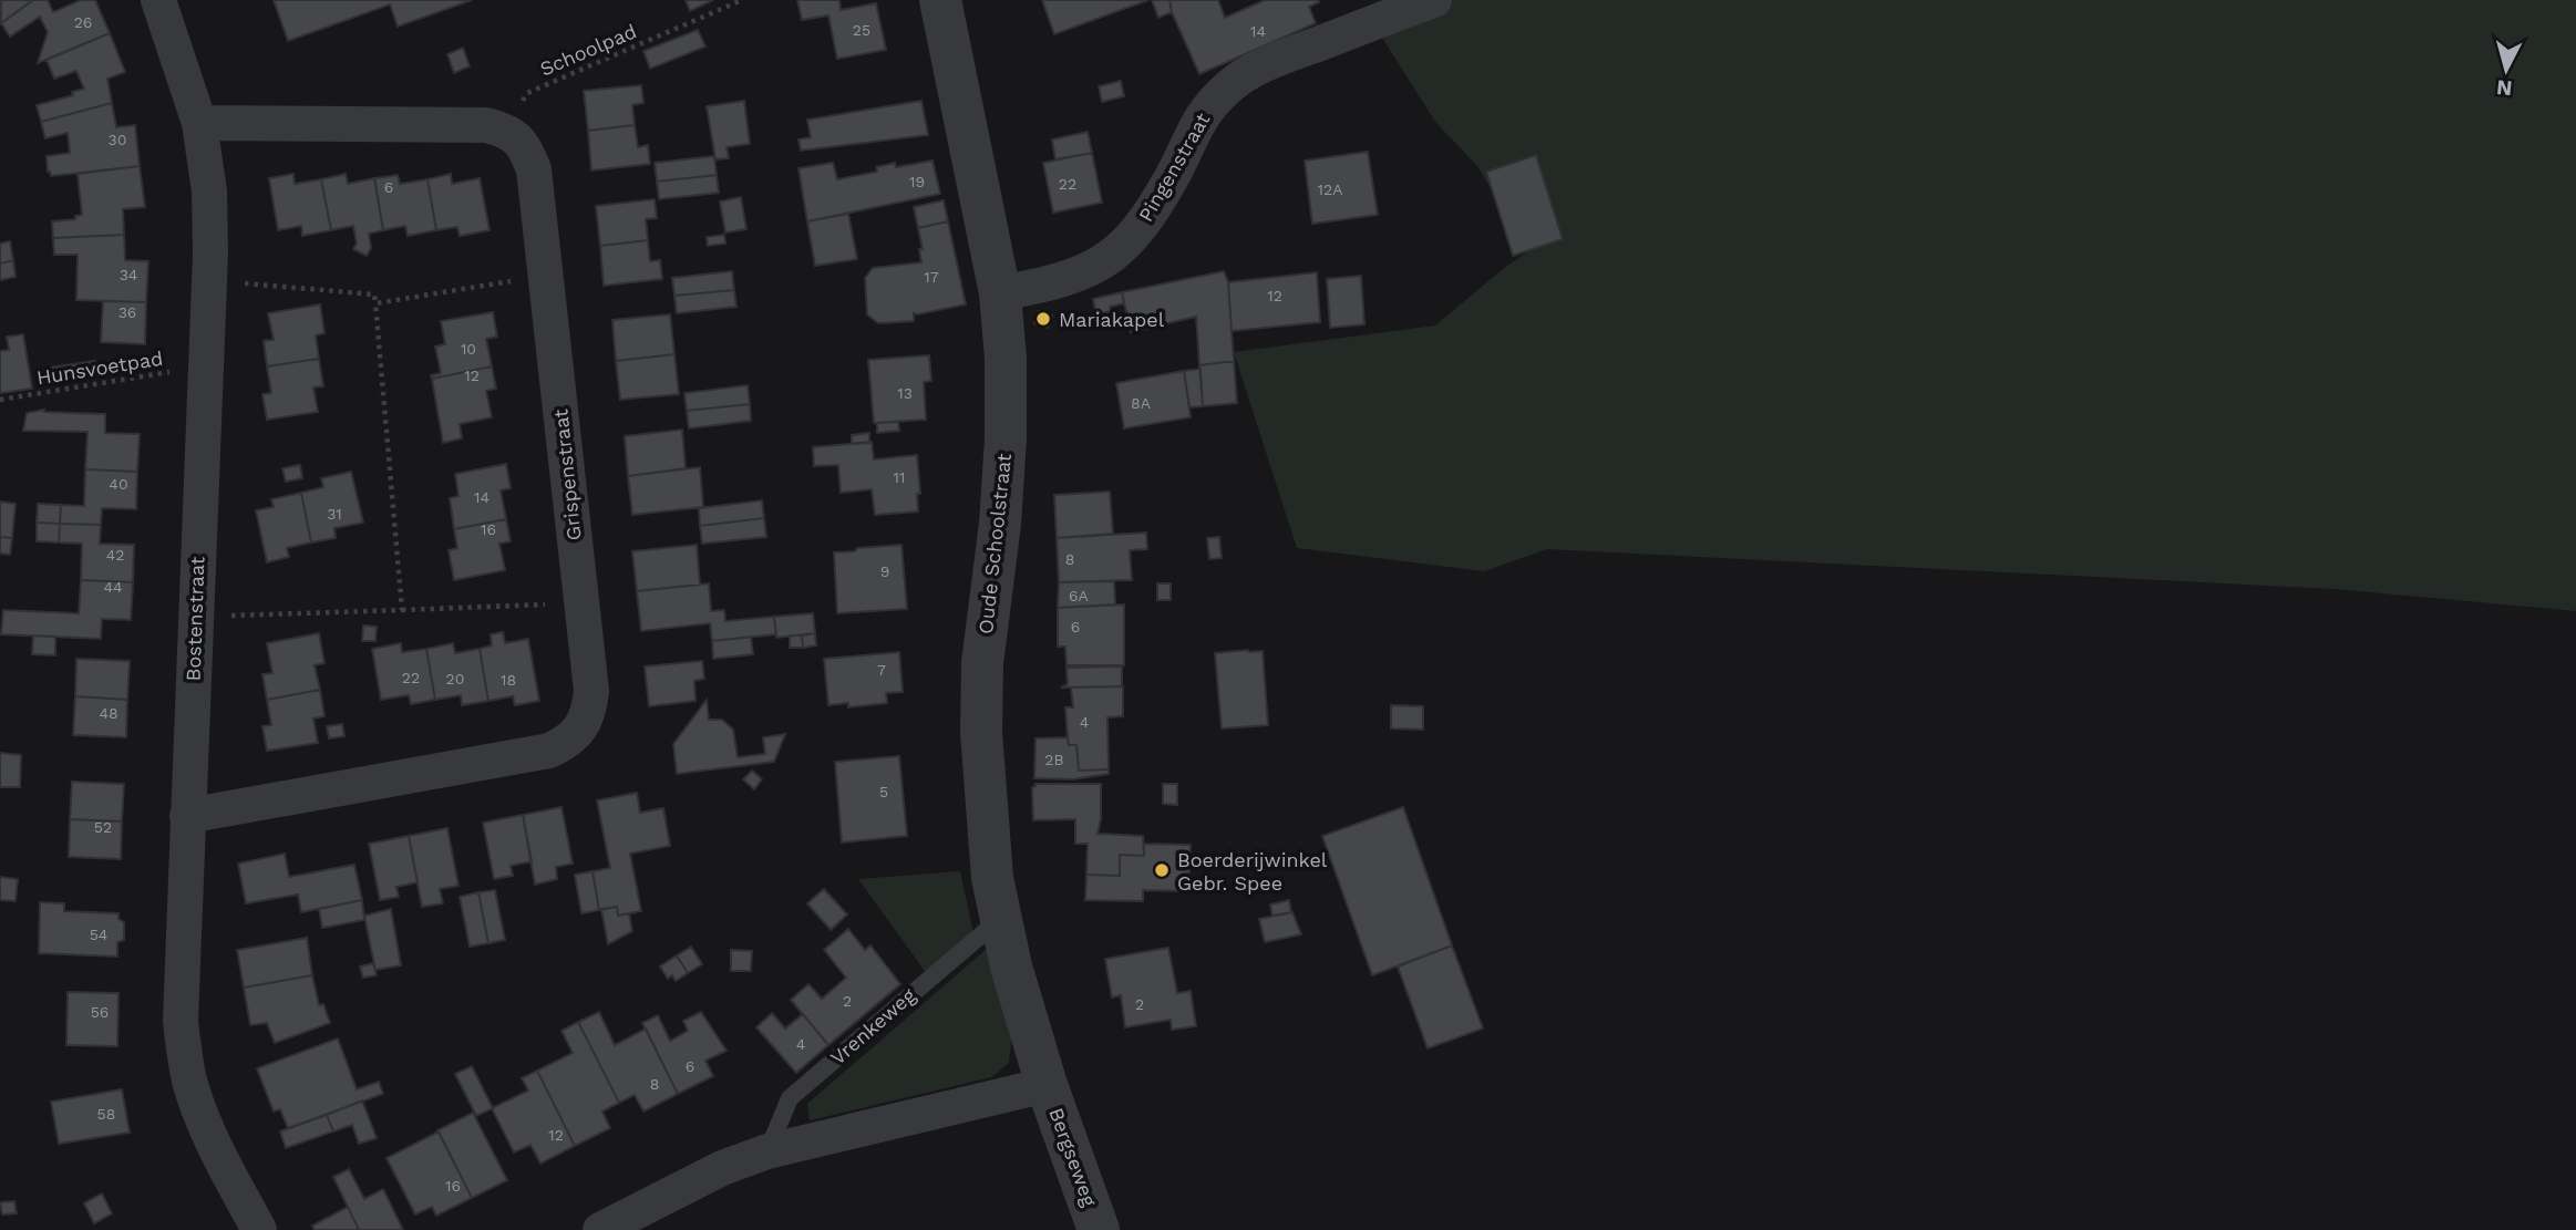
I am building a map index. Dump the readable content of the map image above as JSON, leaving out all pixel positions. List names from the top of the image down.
{
  "streets": {
    "street": [
      "Pingenstraat",
      "Grispenstraat",
      "Oude Schoolstraat",
      "Bostenstraat",
      "Bergseweg"
    ],
    "lane": ["Vrenkeweg"],
    "path": ["Schoolpad", "Hunsvoetpad"]
  },
  "crossings": [
    ["Schoolpad", "Grispenstraat"],
    ["Pingenstraat", "Oude Schoolstraat"],
    ["Hunsvoetpad", "Bostenstraat"],
    ["Grispenstraat", "Bostenstraat"],
    ["Oude Schoolstraat", "Vrenkeweg"],
    ["Oude Schoolstraat", "Bergseweg"]
  ],
  "places": ["Mariakapel", "Boerderijwinkel Gebr. Spee"],
  "house_numbers": [
    "26",
    "25",
    "14",
    "30",
    "19",
    "22",
    "6",
    "12A",
    "34",
    "17",
    "12",
    "36",
    "10",
    "12",
    "13",
    "8A",
    "11",
    "40",
    "14",
    "31",
    "16",
    "42",
    "8",
    "9",
    "44",
    "6A",
    "6",
    "7",
    "22",
    "20",
    "18",
    "48",
    "4",
    "2B",
    "5",
    "52",
    "54",
    "2",
    "2",
    "56",
    "4",
    "6",
    "8",
    "58",
    "12",
    "16"
  ],
  "north": "bottom"
}
